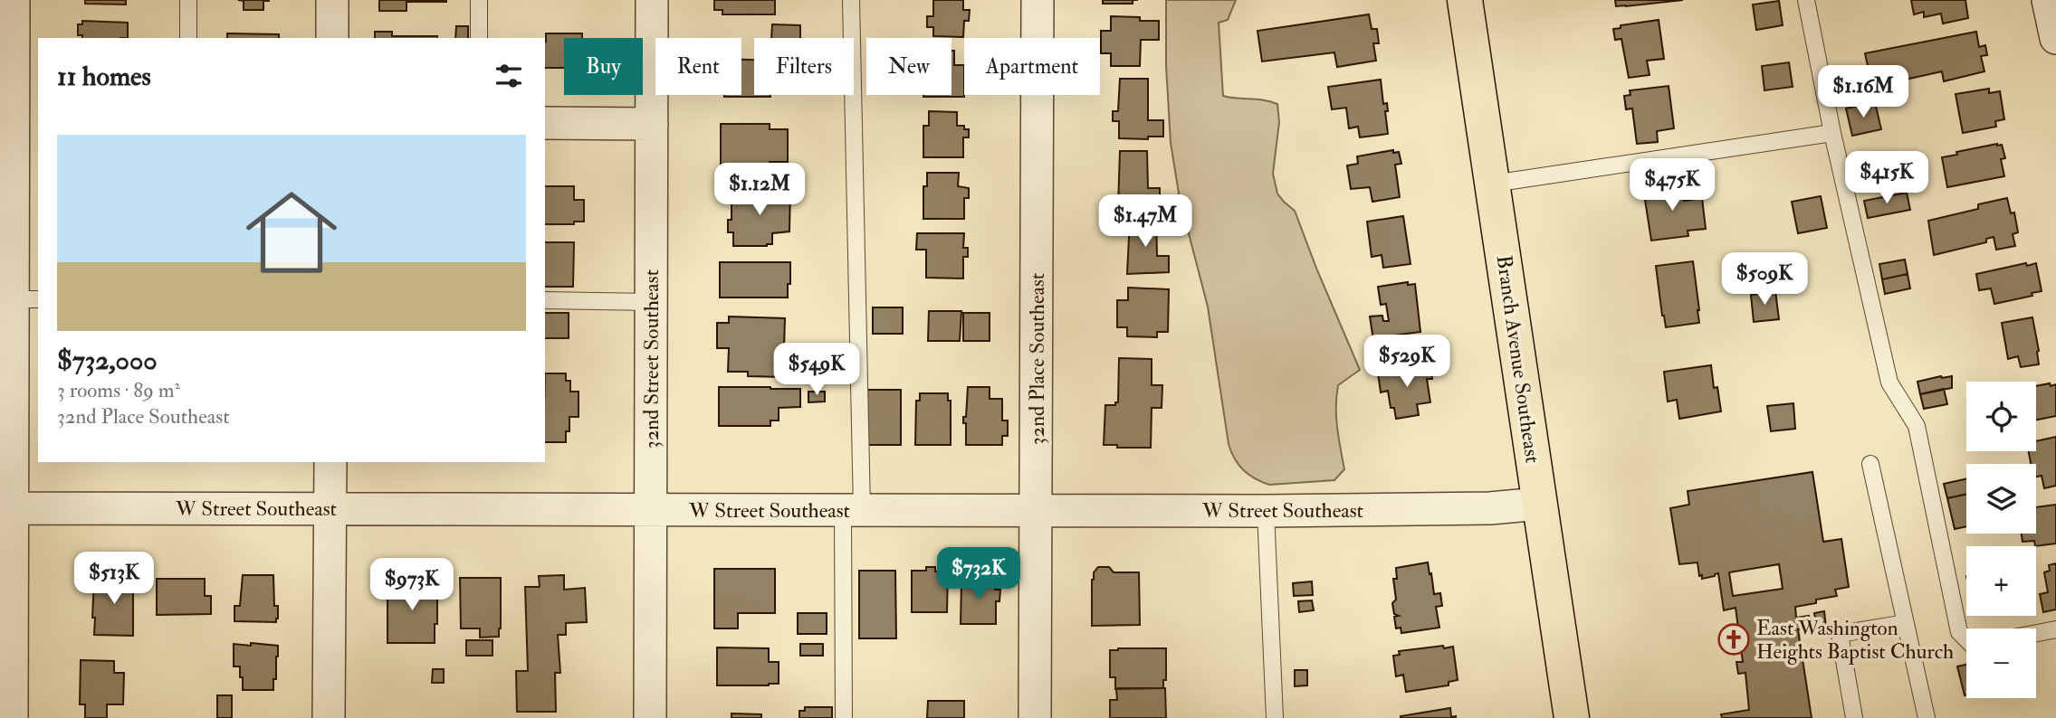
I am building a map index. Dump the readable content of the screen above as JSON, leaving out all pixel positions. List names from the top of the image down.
{
  "streets": {
    "highway": ["Branch Avenue Southeast"],
    "street": ["32nd Street Southeast", "32nd Place Southeast", "W Street Southeast"]
  },
  "crossings": [
    ["32nd Street Southeast", "W Street Southeast"],
    ["32nd Place Southeast", "W Street Southeast"],
    ["Branch Avenue Southeast", "W Street Southeast"]
  ],
  "places": {
    "church": ["East Washington Heights Baptist Church"]
  },
  "page": {
    "chip": [
      "Buy",
      "Rent",
      "Filters",
      "New",
      "Apartment"
    ],
    "heading": "11 homes",
    "price": [
      "$1.16M",
      "$415K",
      "$475K",
      "$1.12M",
      "$1.47M",
      "$509K",
      "$529K",
      "$549K",
      "$732K",
      "$513K",
      "$973K"
    ],
    "list": [
      {
        "name": "$732,000",
        "note": "3 rooms · 89 m² · 32nd Place Southeast"
      }
    ],
    "map_buttons": ["+", "−"]
  }
}
